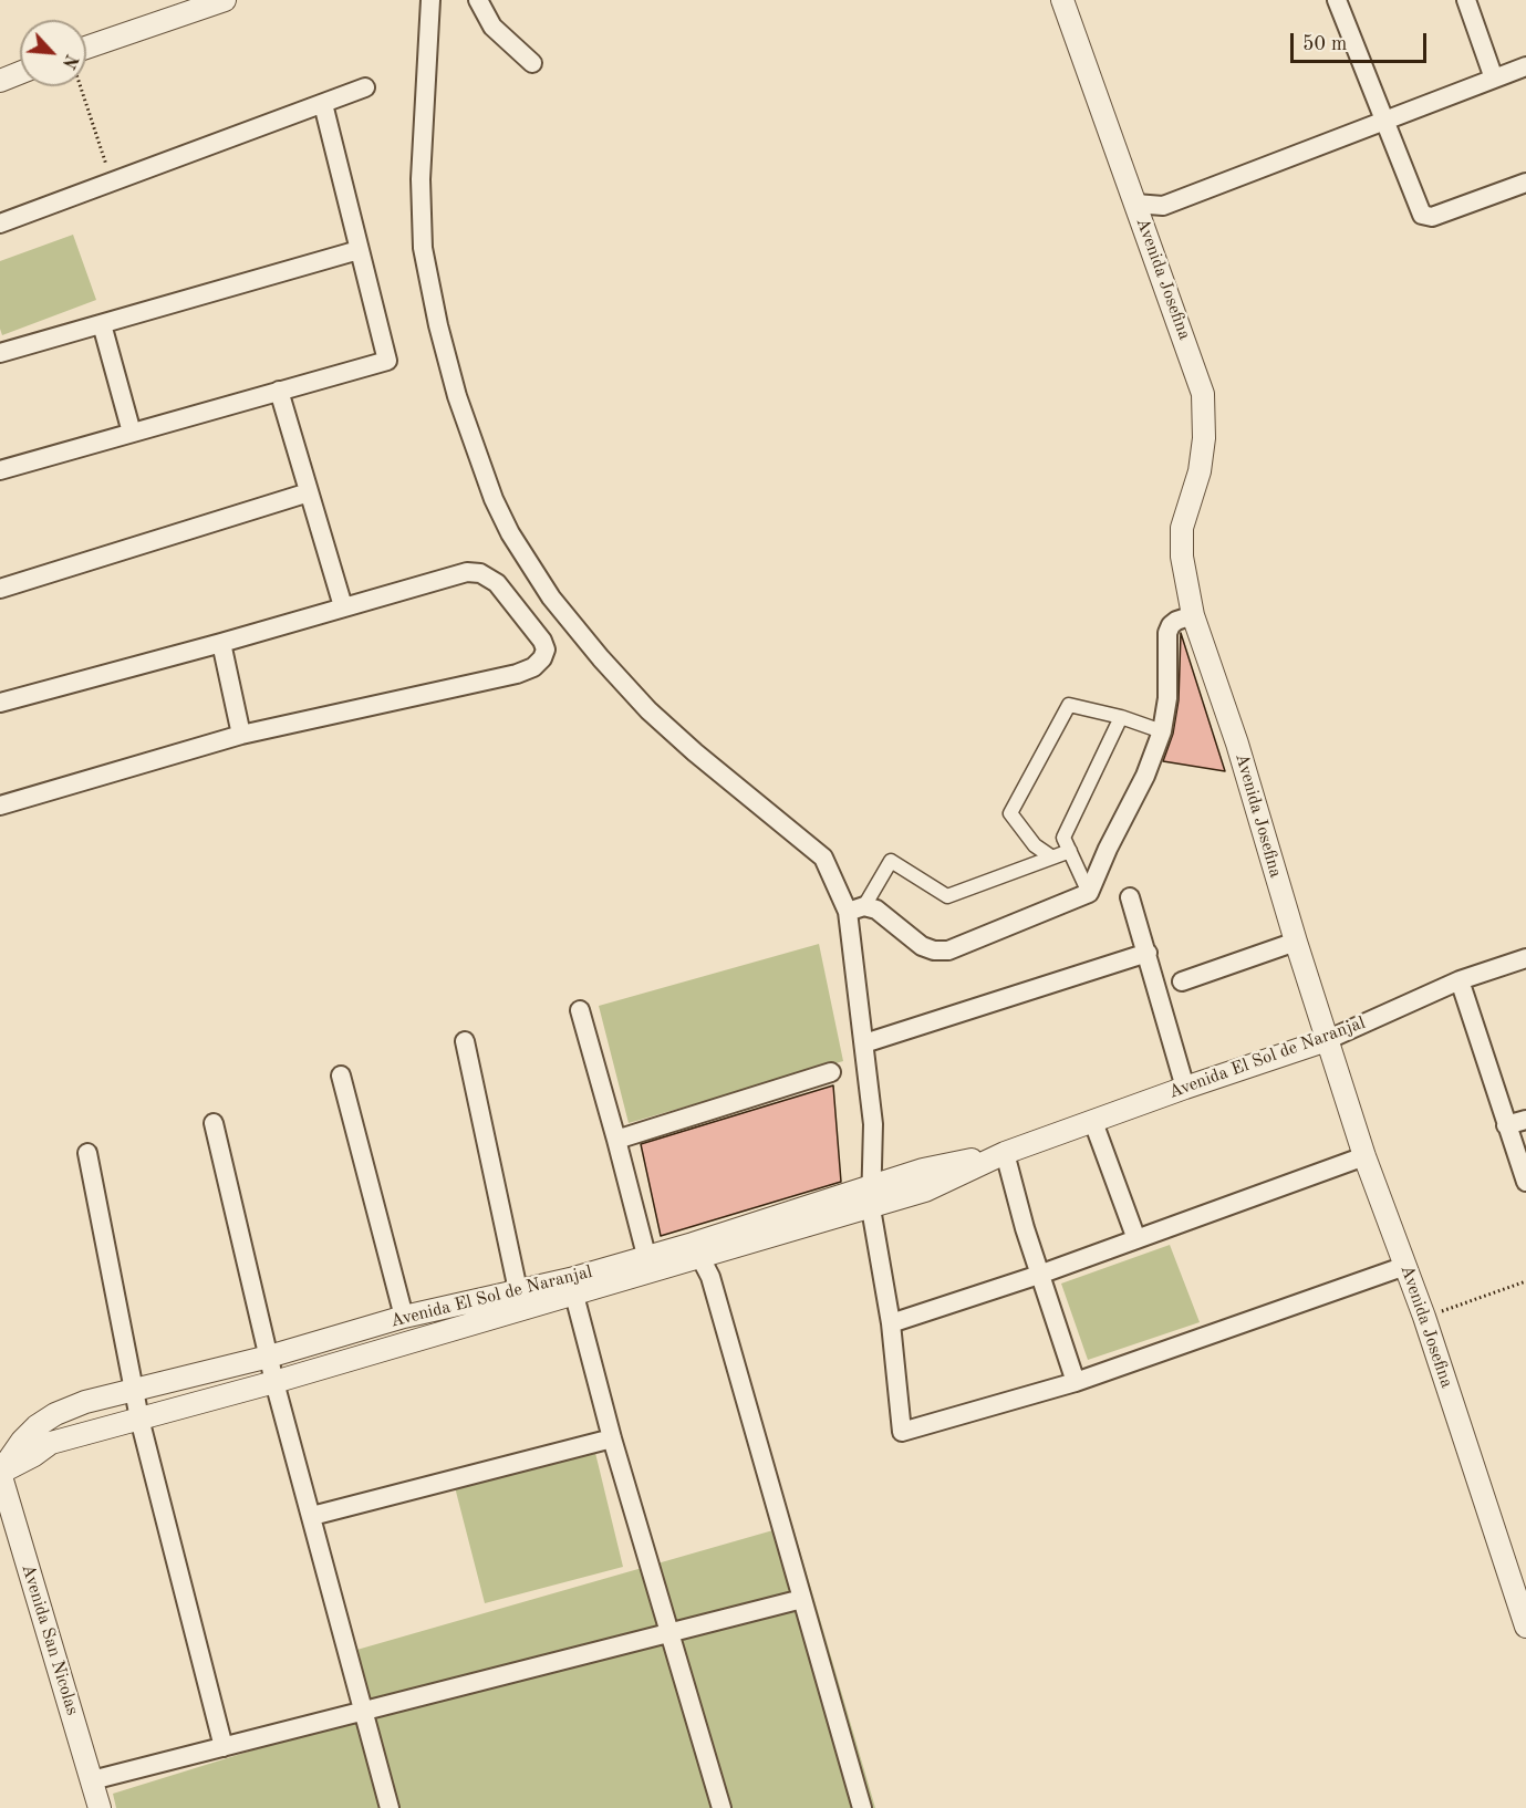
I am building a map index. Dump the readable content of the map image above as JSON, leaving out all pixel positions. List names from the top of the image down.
{
  "streets": {
    "street": ["Avenida Josefina", "Avenida El Sol de Naranjal", "Avenida San Nicolas"]
  },
  "crossings": [
    ["Avenida Josefina", "Avenida El Sol de Naranjal"]
  ],
  "scale_bar": "50 m",
  "north": "bottom right"
}
